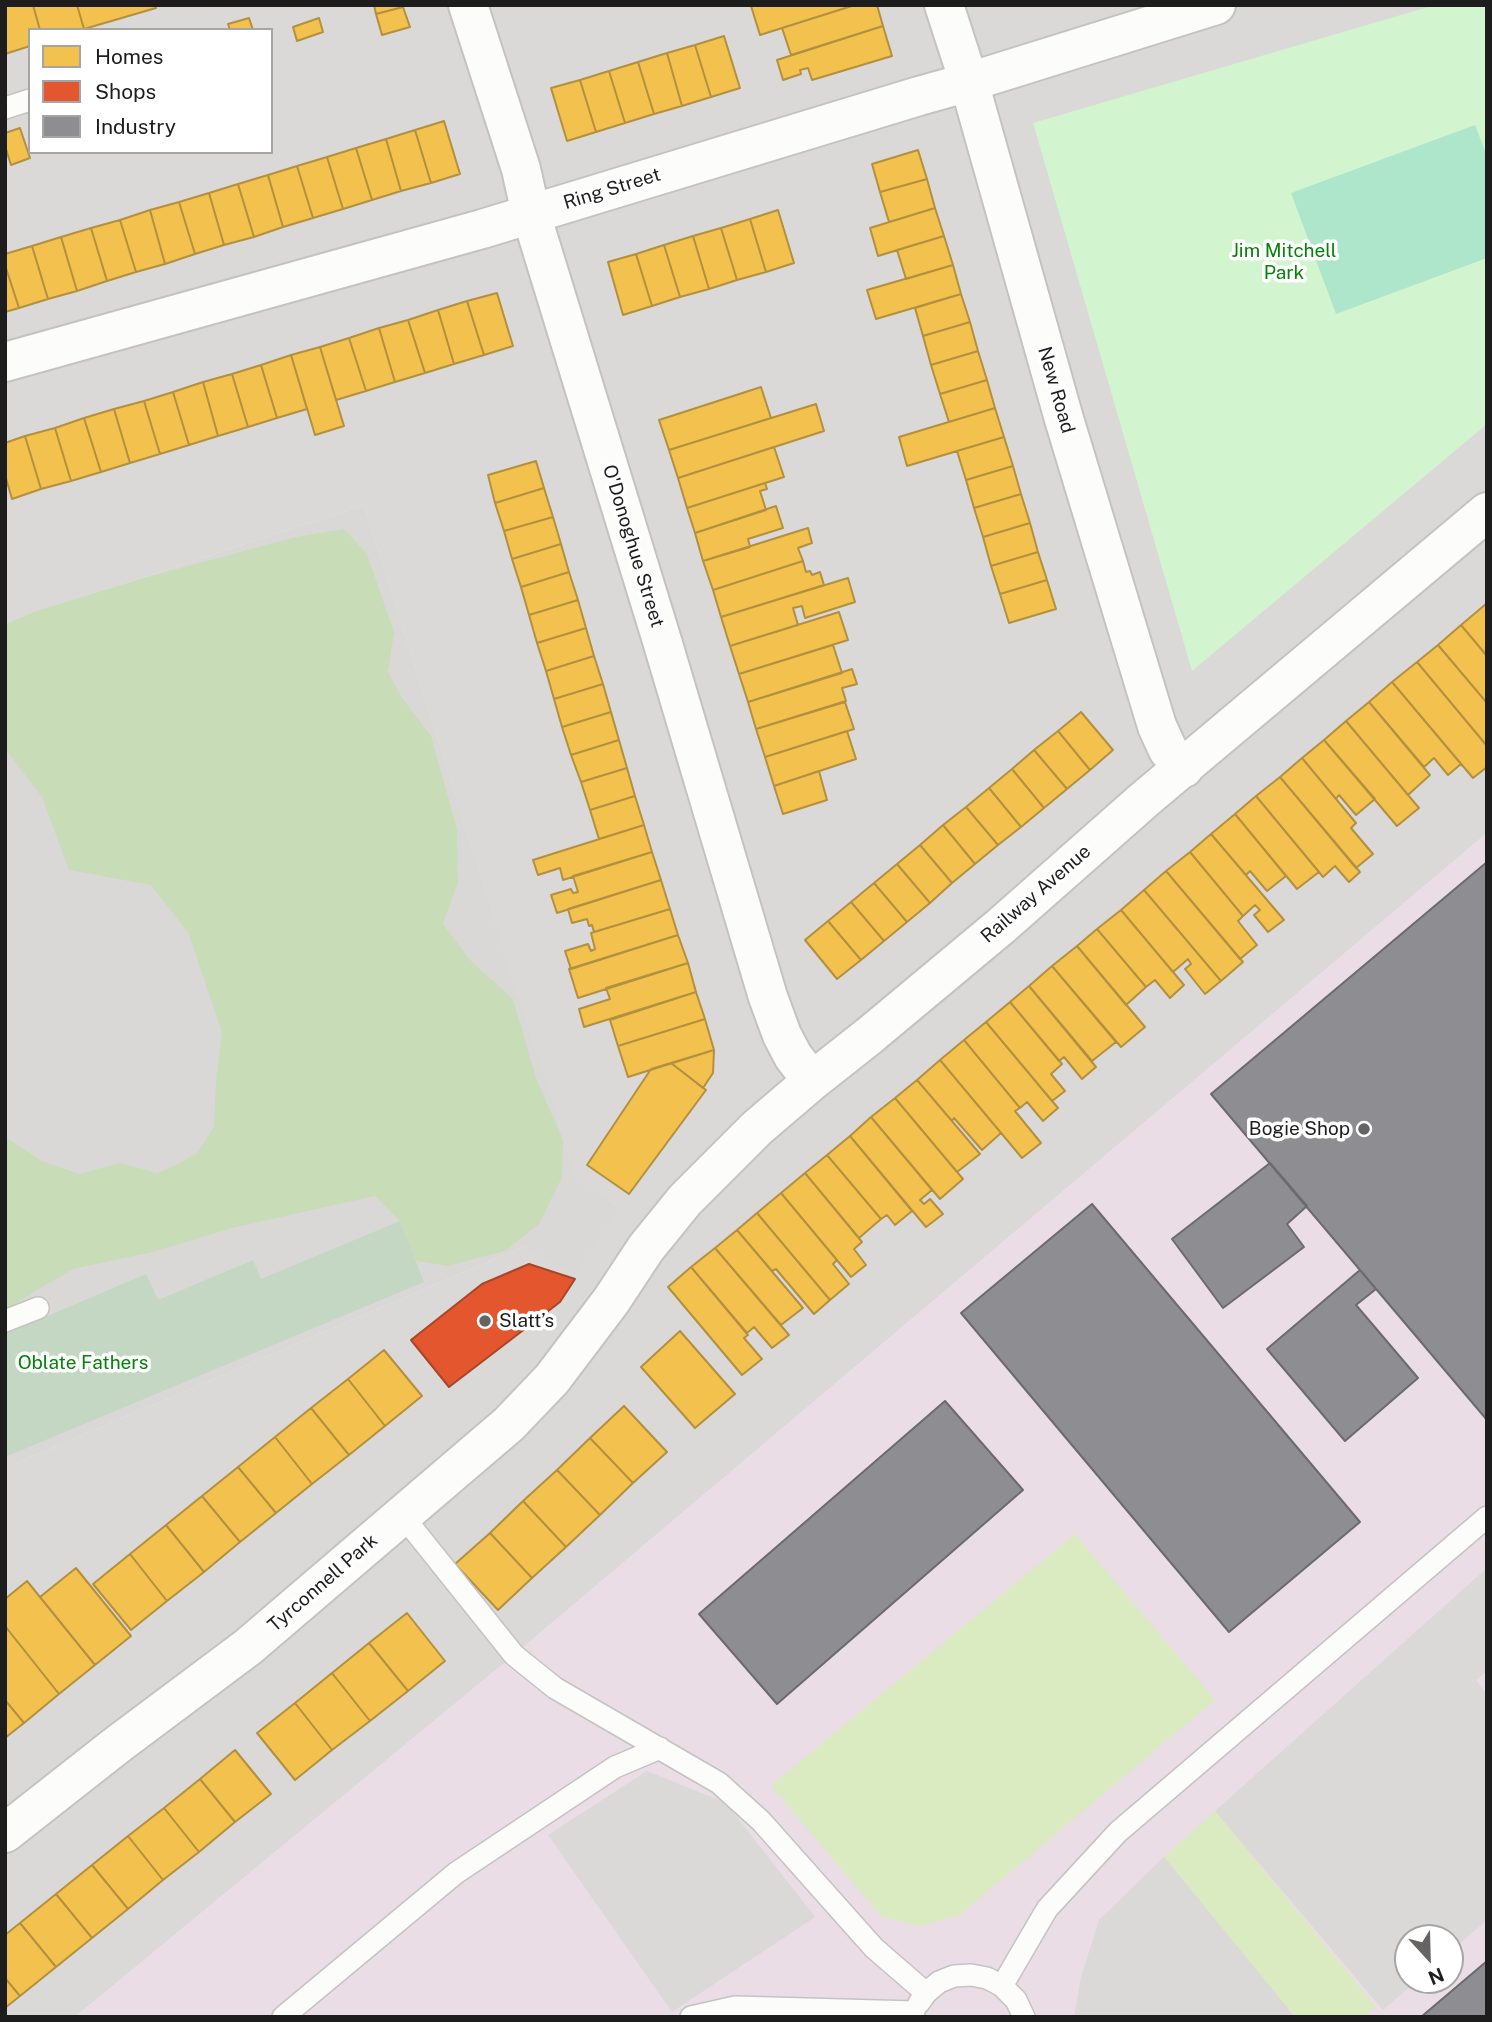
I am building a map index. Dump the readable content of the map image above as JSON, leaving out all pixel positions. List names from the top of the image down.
{
  "streets": {
    "street": [
      "Ring Street",
      "New Road",
      "O'Donoghue Street",
      "Railway Avenue",
      "Tyrconnell Park"
    ]
  },
  "crossings": [
    ["Ring Street", "New Road"],
    ["Ring Street", "O'Donoghue Street"],
    ["New Road", "Railway Avenue"],
    ["O'Donoghue Street", "Railway Avenue"],
    ["Railway Avenue", "Tyrconnell Park"]
  ],
  "parks": ["Jim Mitchell Park", "Oblate Fathers"],
  "places": ["Bogie Shop", "Slatt’s"],
  "legend": ["Homes", "Shops", "Industry"],
  "north": "bottom"
}
